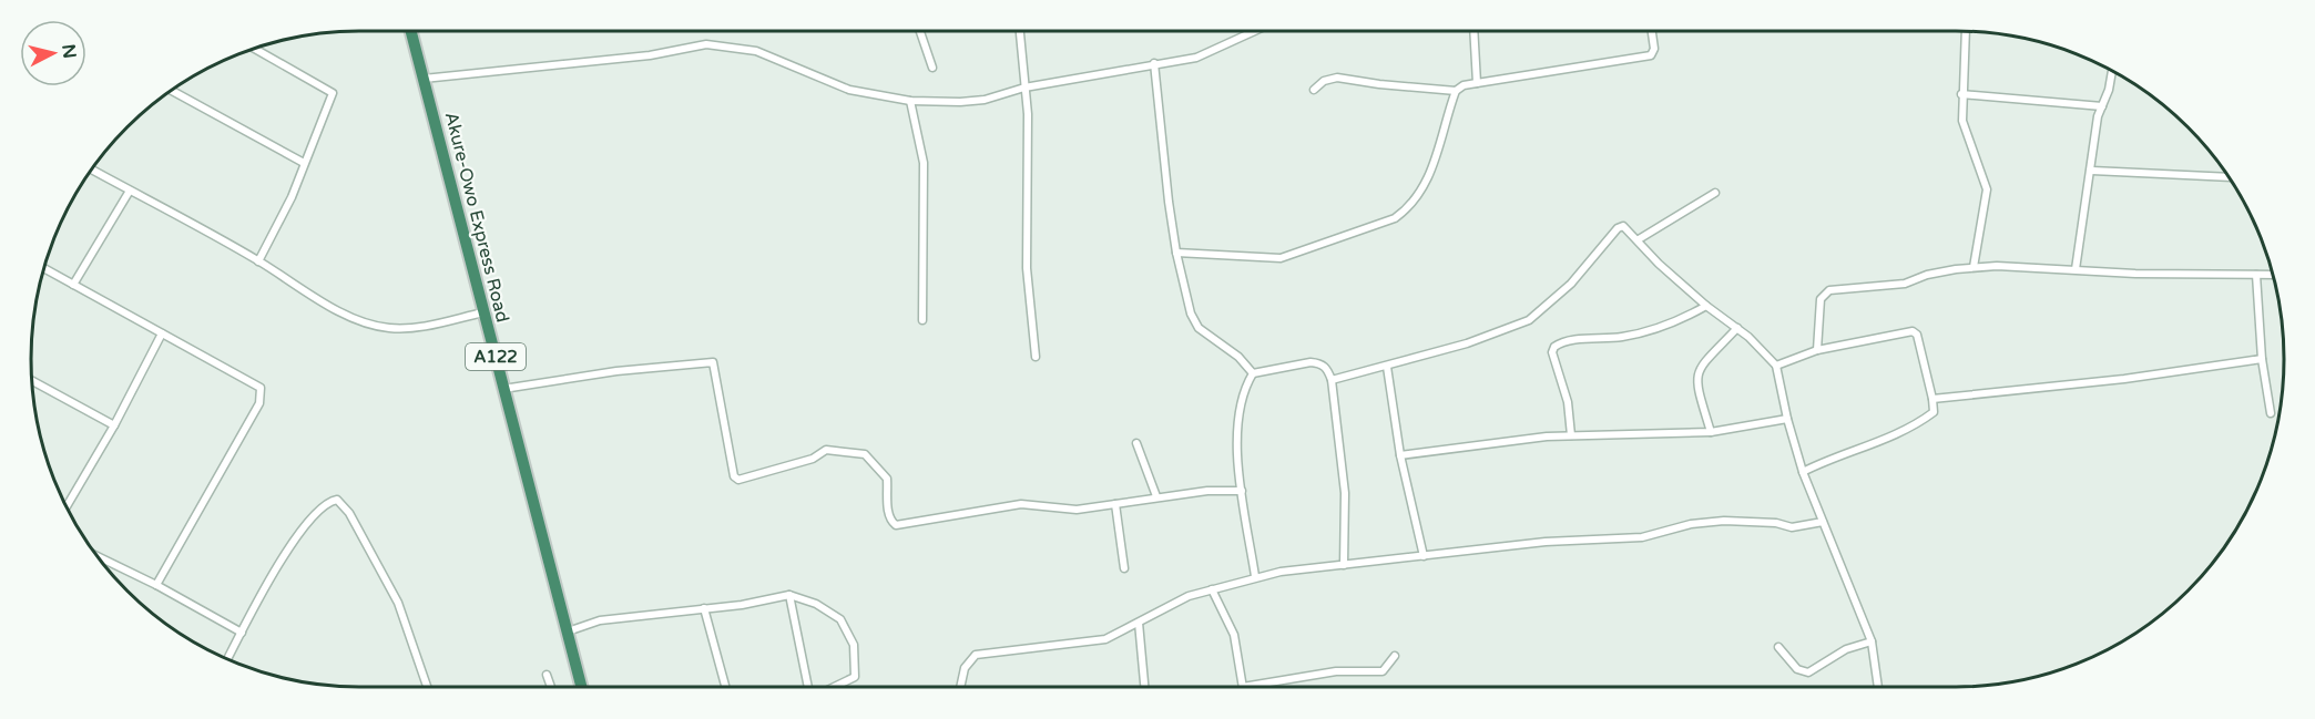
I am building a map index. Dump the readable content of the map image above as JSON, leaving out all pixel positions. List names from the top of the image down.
{
  "streets": {
    "highway": ["Akure-Owo Express Road", "A122"]
  },
  "north": "right"
}
